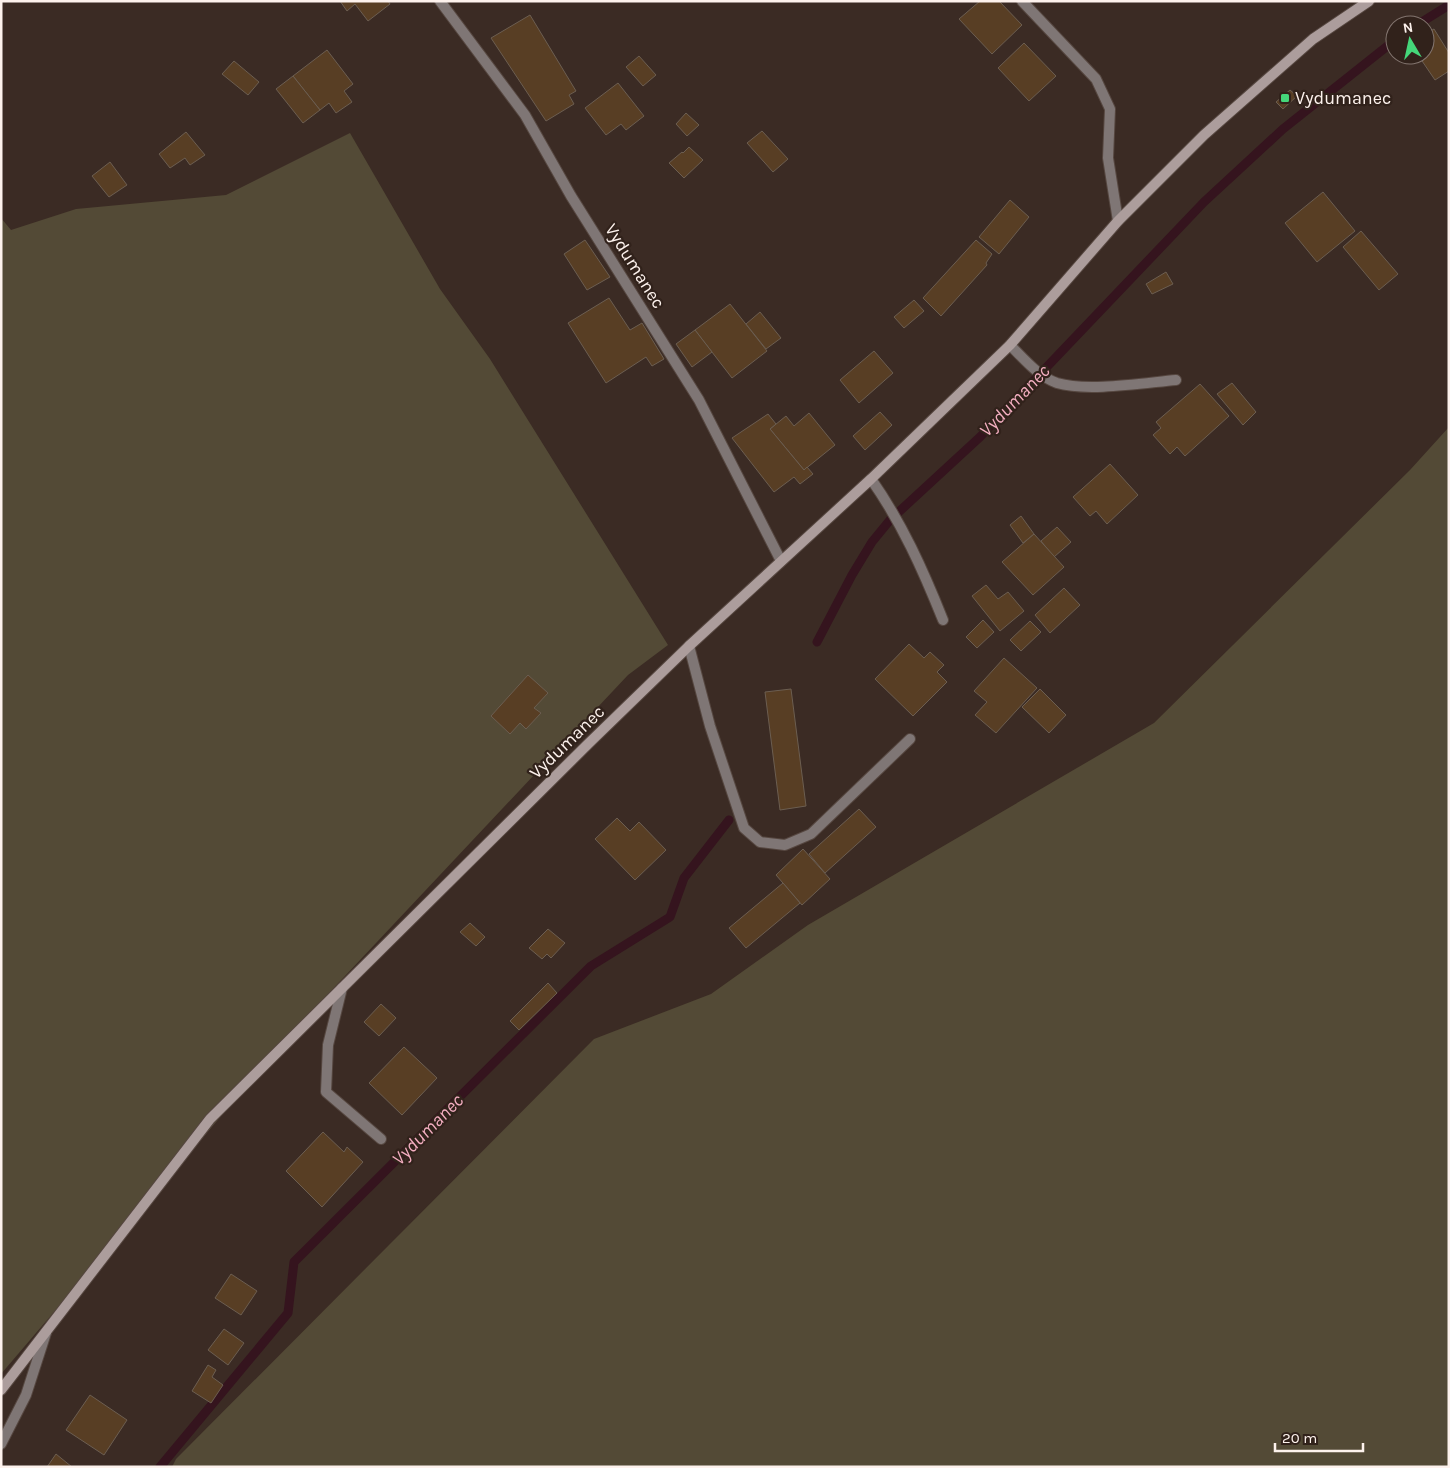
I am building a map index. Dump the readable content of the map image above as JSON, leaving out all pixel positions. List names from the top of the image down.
{
  "streets": {
    "main road": ["Vydumanec"]
  },
  "water": ["Vydumanec"],
  "places": {
    "transit": ["Vydumanec"]
  },
  "scale_bar": "20 m",
  "north": "top"
}
